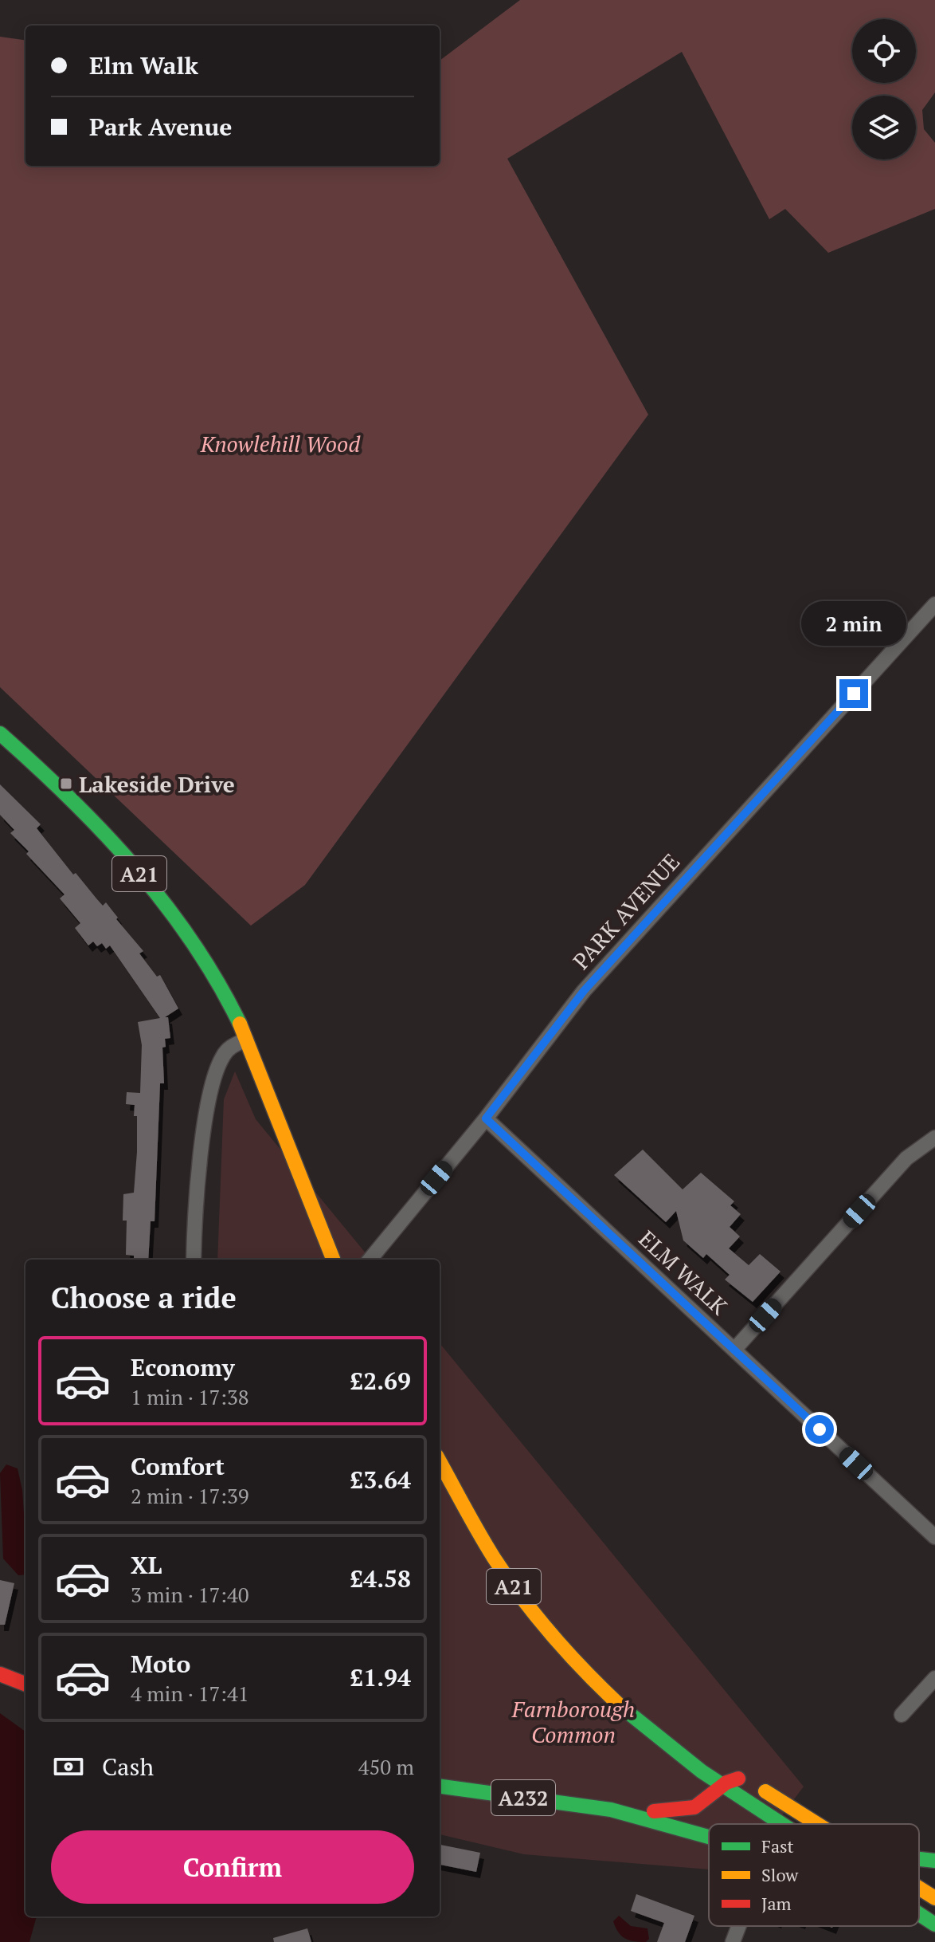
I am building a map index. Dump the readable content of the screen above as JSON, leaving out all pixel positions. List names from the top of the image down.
{
  "streets": {
    "main road": ["A21", "A232"],
    "street": ["PARK AVENUE", "ELM WALK"]
  },
  "crossings": [
    ["PARK AVENUE", "ELM WALK"]
  ],
  "parks": ["Knowlehill Wood", "Farnborough Common"],
  "places": {
    "transit": ["Lakeside Drive"]
  },
  "legend": ["Fast", "Slow", "Jam"],
  "page": {
    "banner": ["Elm Walk", "Park Avenue"],
    "bubble": "2 min",
    "heading": "Choose a ride",
    "list": [
      {
        "name": "Economy",
        "note": "1 min · 17:38",
        "value": "£2.69"
      },
      {
        "name": "Comfort",
        "note": "2 min · 17:39",
        "value": "£3.64"
      },
      {
        "name": "XL",
        "note": "3 min · 17:40",
        "value": "£4.58"
      },
      {
        "name": "Moto",
        "note": "4 min · 17:41",
        "value": "£1.94"
      }
    ],
    "pay": ["Cash", "450 m"],
    "buttons": "Confirm"
  }
}
